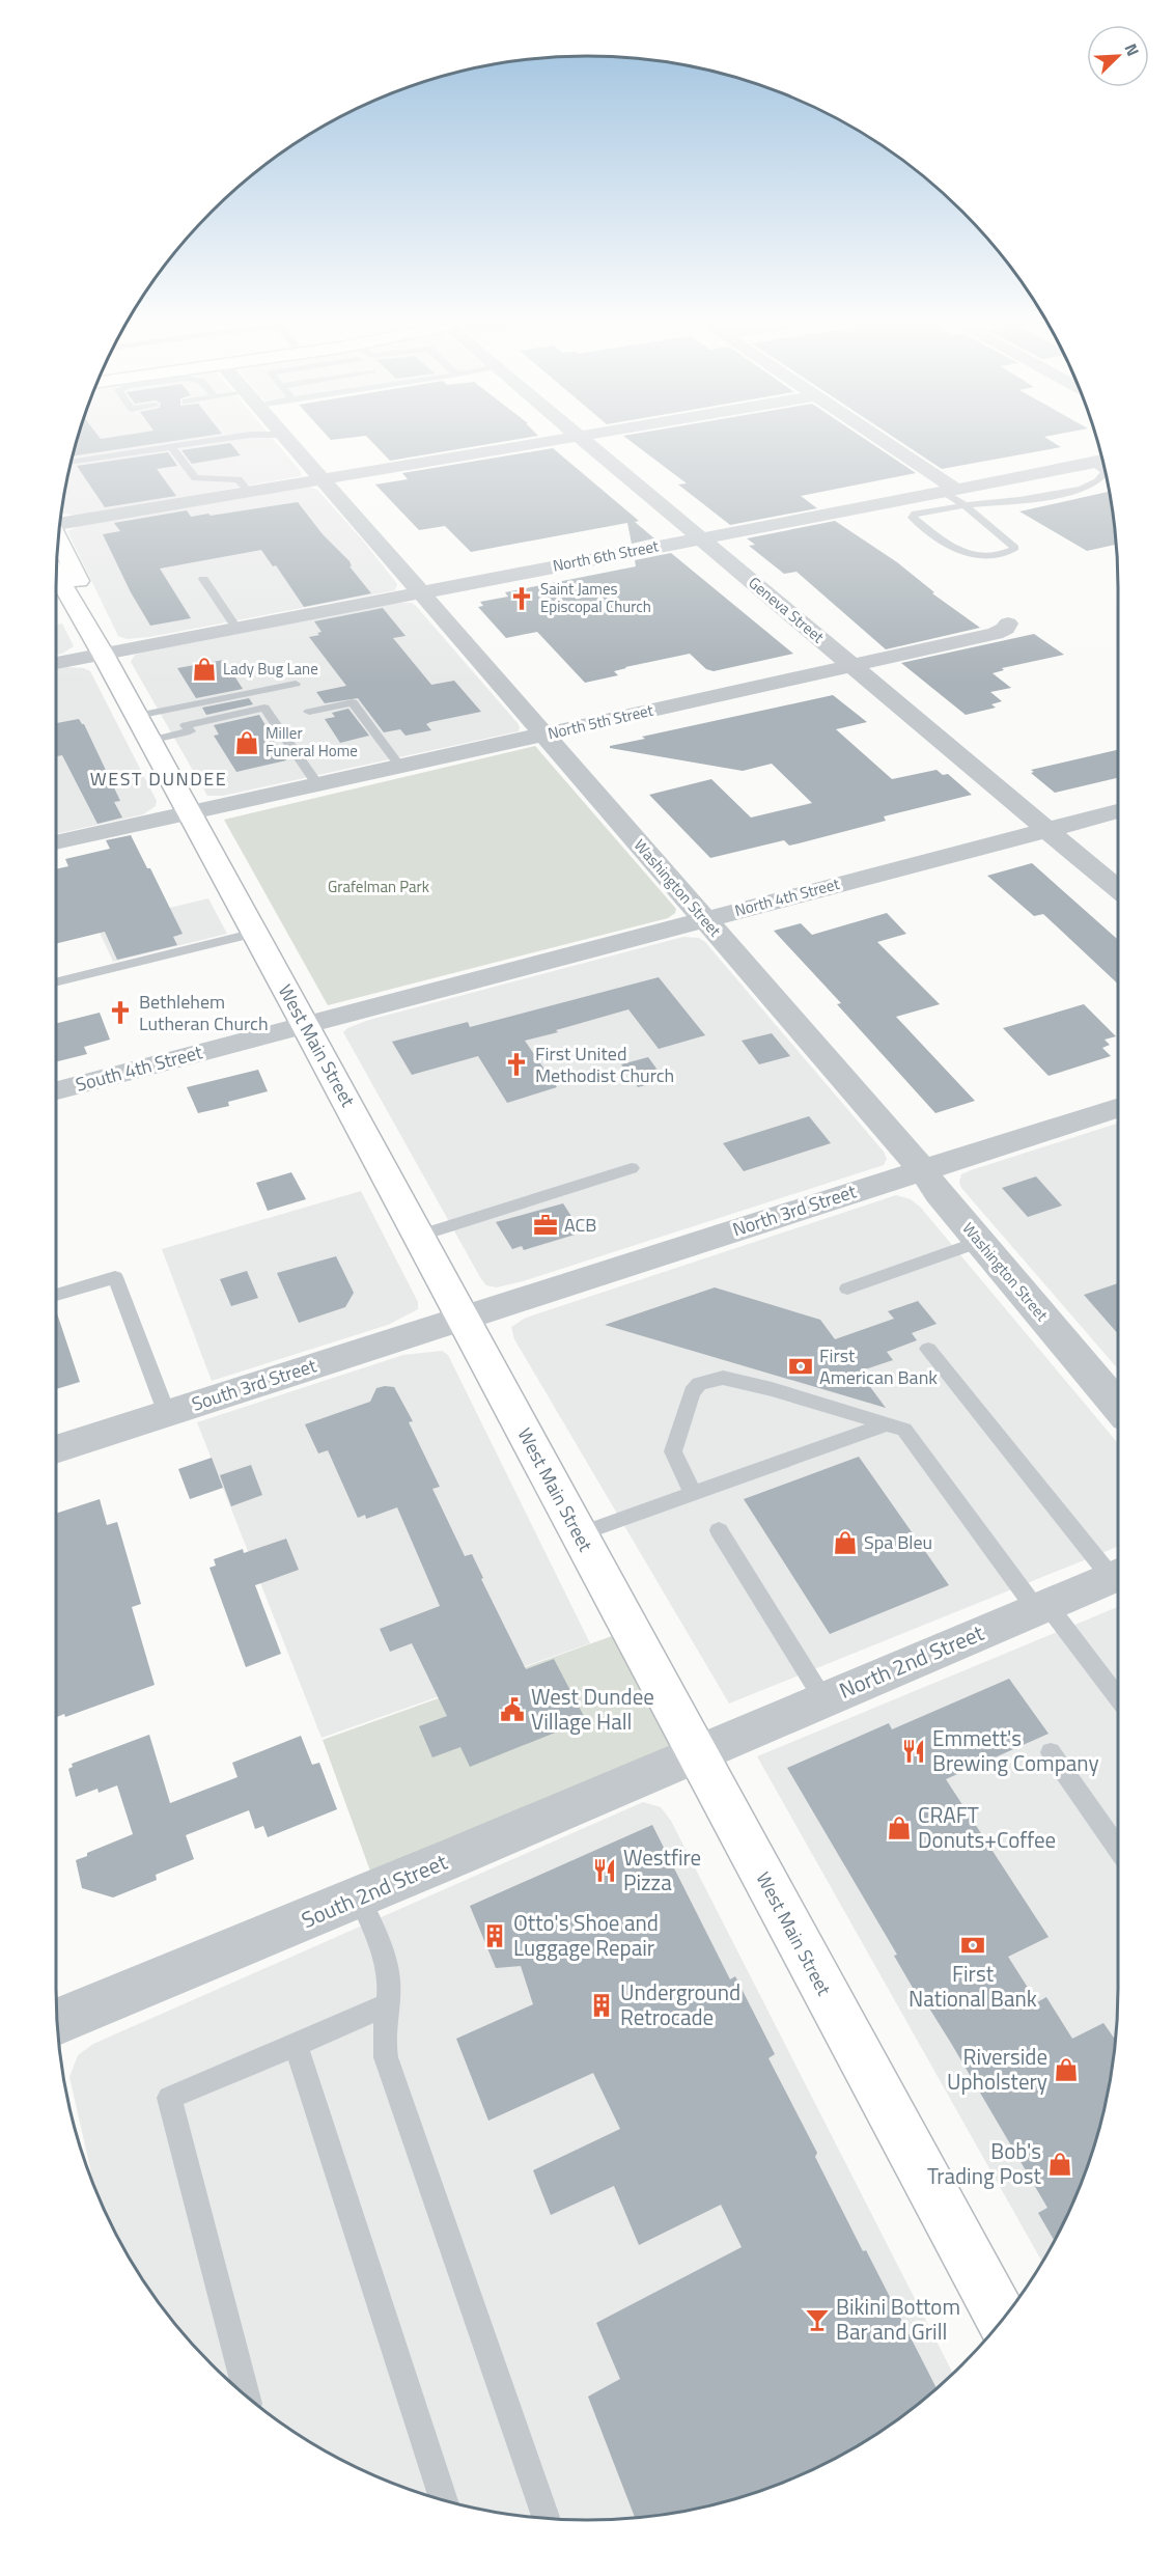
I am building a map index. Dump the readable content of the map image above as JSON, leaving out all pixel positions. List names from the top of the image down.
{
  "streets": {
    "main road": ["West Main Street"],
    "street": [
      "North 6th Street",
      "Geneva Street",
      "North 5th Street",
      "Washington Street",
      "North 4th Street",
      "South 4th Street",
      "North 3rd Street",
      "South 3rd Street",
      "North 2nd Street",
      "South 2nd Street"
    ]
  },
  "crossings": [
    ["North 6th Street", "Geneva Street"],
    ["North 6th Street", "Washington Street"],
    ["North 6th Street", "West Main Street"],
    ["Geneva Street", "North 5th Street"],
    ["Geneva Street", "North 4th Street"],
    ["North 5th Street", "Washington Street"],
    ["North 5th Street", "West Main Street"],
    ["Washington Street", "North 4th Street"],
    ["Washington Street", "North 3rd Street"],
    ["North 4th Street", "West Main Street"],
    ["North 4th Street", "South 4th Street"],
    ["West Main Street", "South 4th Street"],
    ["West Main Street", "North 3rd Street"],
    ["West Main Street", "South 3rd Street"],
    ["West Main Street", "North 2nd Street"],
    ["West Main Street", "South 2nd Street"],
    ["North 3rd Street", "South 3rd Street"],
    ["North 2nd Street", "South 2nd Street"]
  ],
  "districts": ["WEST DUNDEE"],
  "parks": ["Grafelman Park"],
  "places": {
    "church": ["Saint James Episcopal Church", "Bethlehem Lutheran Church", "First United Methodist Church"],
    "shop": [
      "Lady Bug Lane",
      "Miller Funeral Home",
      "Spa Bleu",
      "CRAFT Donuts+Coffee",
      "Riverside Upholstery",
      "Bob's Trading Post"
    ],
    "office": ["ACB"],
    "bank": ["First American Bank", "First National Bank"],
    "public building": ["West Dundee Village Hall"],
    "restaurant": ["Emmett's Brewing Company", "Westfire Pizza"],
    "building": ["Otto's Shoe and Luggage Repair", "Underground Retrocade"],
    "bar": ["Bikini Bottom Bar and Grill"]
  },
  "north": "top right"
}
